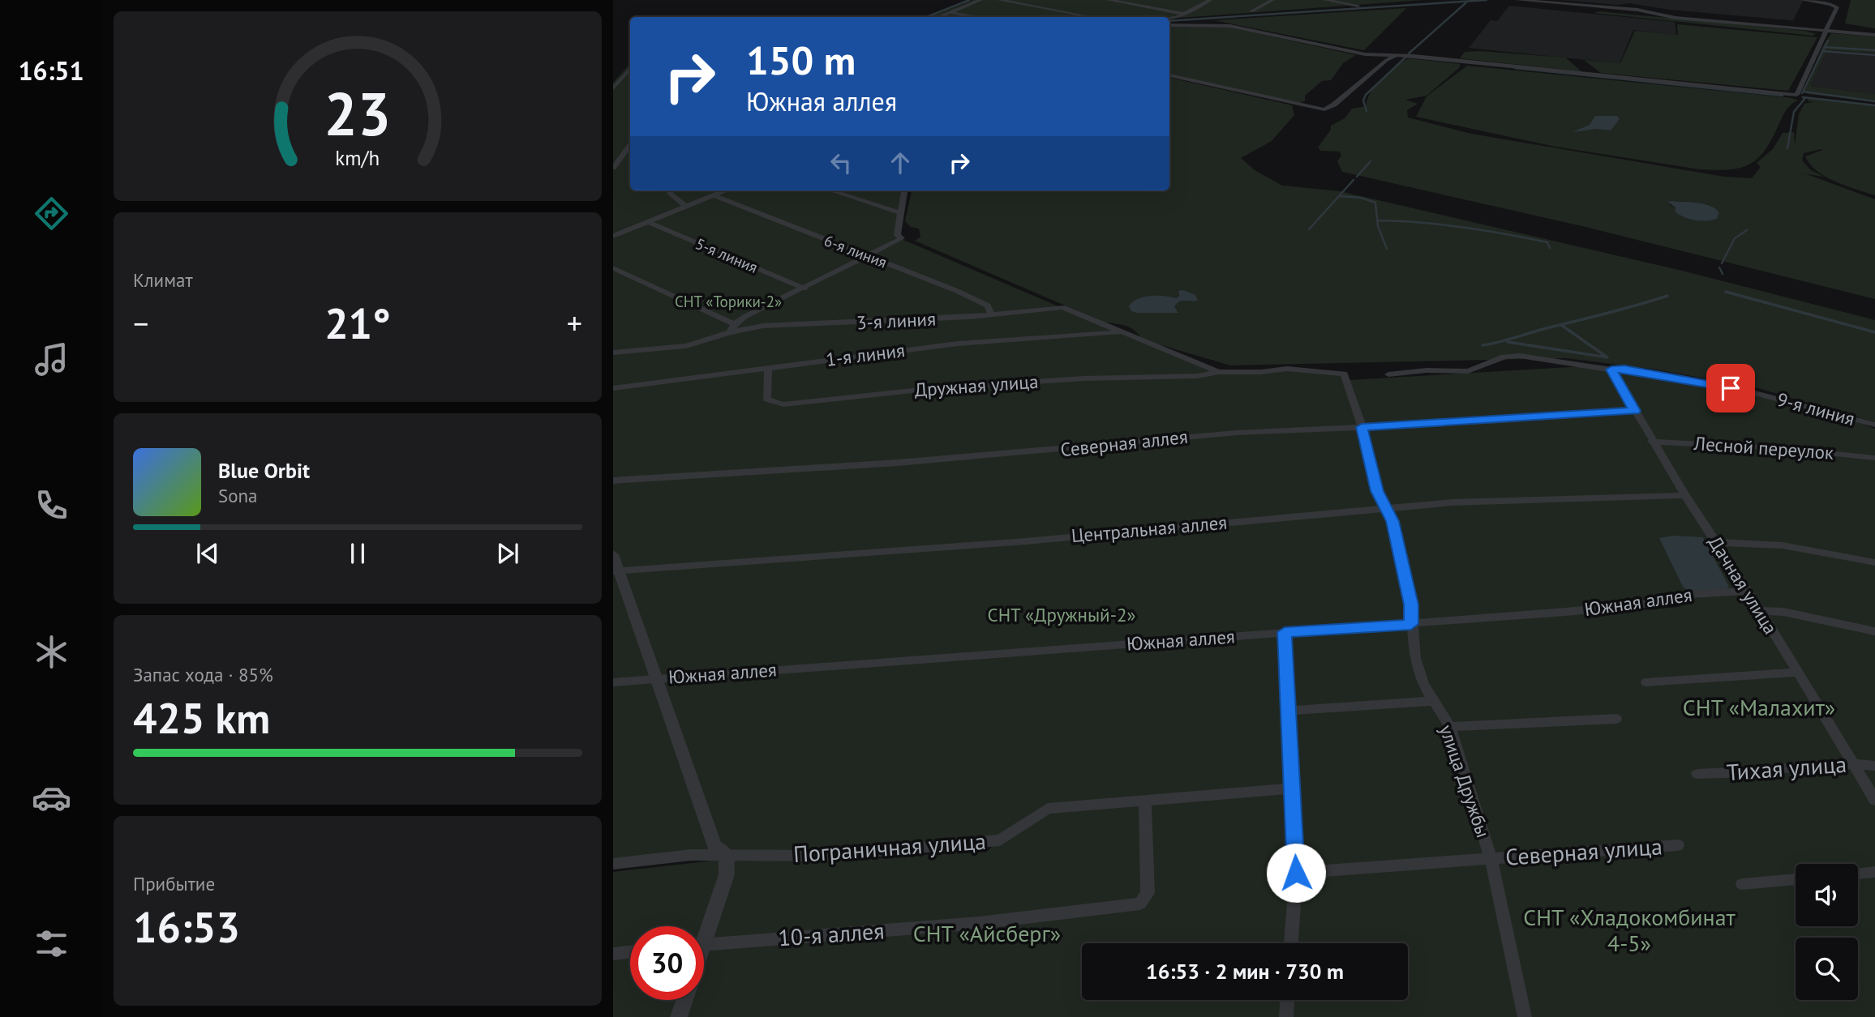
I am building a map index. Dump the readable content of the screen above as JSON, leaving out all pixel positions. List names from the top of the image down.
{
  "streets": {
    "street": [
      "6-я линия",
      "5-я линия",
      "3-я линия",
      "1-я линия",
      "Дружная улица",
      "9-я линия",
      "Северная аллея",
      "Лесной переулок",
      "Центральная аллея",
      "Дачная улица",
      "Южная аллея",
      "Тихая улица",
      "улица Дружбы",
      "Пограничная улица",
      "Северная улица",
      "10-я аллея"
    ]
  },
  "crossings": [
    ["6-я линия", "3-я линия"],
    ["3-я линия", "1-я линия"],
    ["1-я линия", "Дружная улица"],
    ["Дружная улица", "улица Дружбы"],
    ["9-я линия", "Дачная улица"],
    ["Северная аллея", "Дачная улица"],
    ["Северная аллея", "улица Дружбы"],
    ["Лесной переулок", "Дачная улица"],
    ["Центральная аллея", "Дачная улица"],
    ["Центральная аллея", "улица Дружбы"],
    ["Дачная улица", "Южная аллея"],
    ["Дачная улица", "Тихая улица"],
    ["Южная аллея", "улица Дружбы"],
    ["улица Дружбы", "Северная улица"],
    ["Пограничная улица", "10-я аллея"]
  ],
  "parks": [
    "СНТ «Торики-2»",
    "СНТ «Дружный-2»",
    "СНТ «Малахит»",
    "СНТ «Хладокомбинат 4-5»",
    "СНТ «Айсберг»"
  ],
  "page": {
    "tabs": "16:51",
    "turn": ["150 m", "Южная аллея"],
    "tile": [
      "Климат",
      ["Запас хода · 85%", "425 km"],
      ["Прибытие", "16:53"]
    ],
    "heat": ["−", "21°", "+"],
    "song": ["Blue Orbit", "Sona"],
    "limit": "30",
    "trip": "16:53 · 2 мин · 730 m",
    "gauge": ["23", "km/h"]
  }
}
